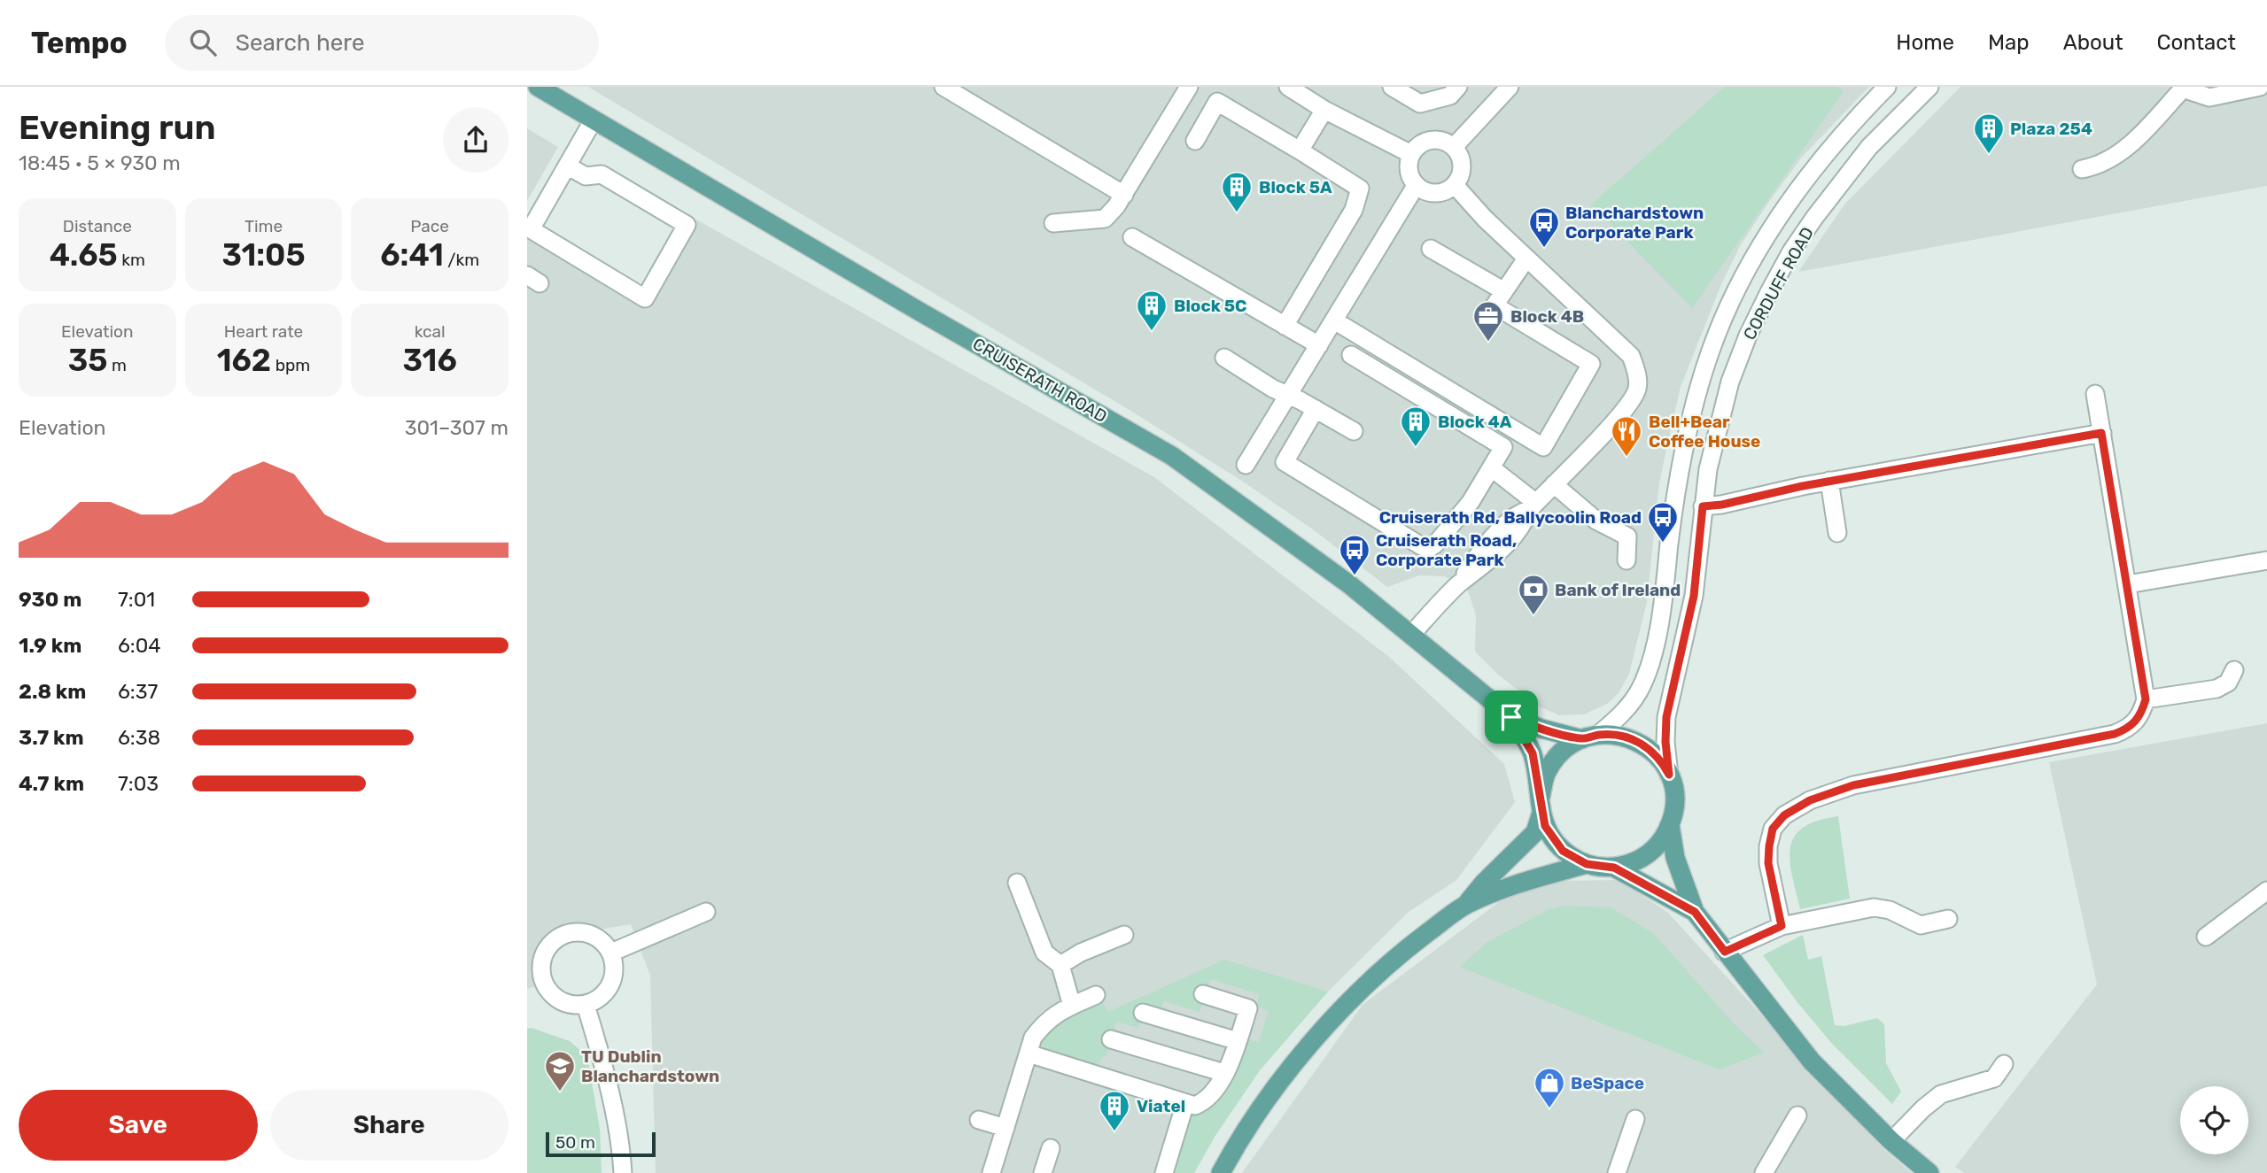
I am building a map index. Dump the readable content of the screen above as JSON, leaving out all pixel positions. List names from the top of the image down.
{
  "streets": {
    "main road": ["CRUISERATH ROAD"],
    "street": ["CORDUFF ROAD"]
  },
  "crossings": [
    ["CORDUFF ROAD", "CRUISERATH ROAD"]
  ],
  "places": {
    "building": [
      "Plaza 254",
      "Block 5A",
      "Block 5C",
      "Block 4A",
      "Viatel"
    ],
    "bus stop": ["Blanchardstown Corporate Park", "Cruiserath Rd, Ballycoolin Road", "Cruiserath Road, Corporate Park"],
    "office": ["Block 4B"],
    "restaurant": ["Bell+Bear Coffee House"],
    "bank": ["Bank of Ireland"],
    "school or university": ["TU Dublin Blanchardstown"],
    "shop": ["BeSpace"]
  },
  "scale_bar": "50 m",
  "page": {
    "header": "Tempo",
    "search": "Search here",
    "nav": [
      "Home",
      "Map",
      "About",
      "Contact"
    ],
    "heading": ["Evening run", "18:45 · 5 × 930 m"],
    "stats": [
      ["Distance", "4.65 km"],
      ["Time", "31:05"],
      ["Pace", "6:41 /km"],
      ["Elevation", "35 m"],
      ["Heart rate", "162 bpm"],
      ["kcal", "316"]
    ],
    "chart": ["Elevation", "301–307 m"],
    "list": [
      {
        "name": "930 m",
        "note": "7:01"
      },
      {
        "name": "1.9 km",
        "note": "6:04"
      },
      {
        "name": "2.8 km",
        "note": "6:37"
      },
      {
        "name": "3.7 km",
        "note": "6:38"
      },
      {
        "name": "4.7 km",
        "note": "7:03"
      }
    ],
    "buttons": ["Save", "Share"],
    "scale": "50 m"
  }
}
